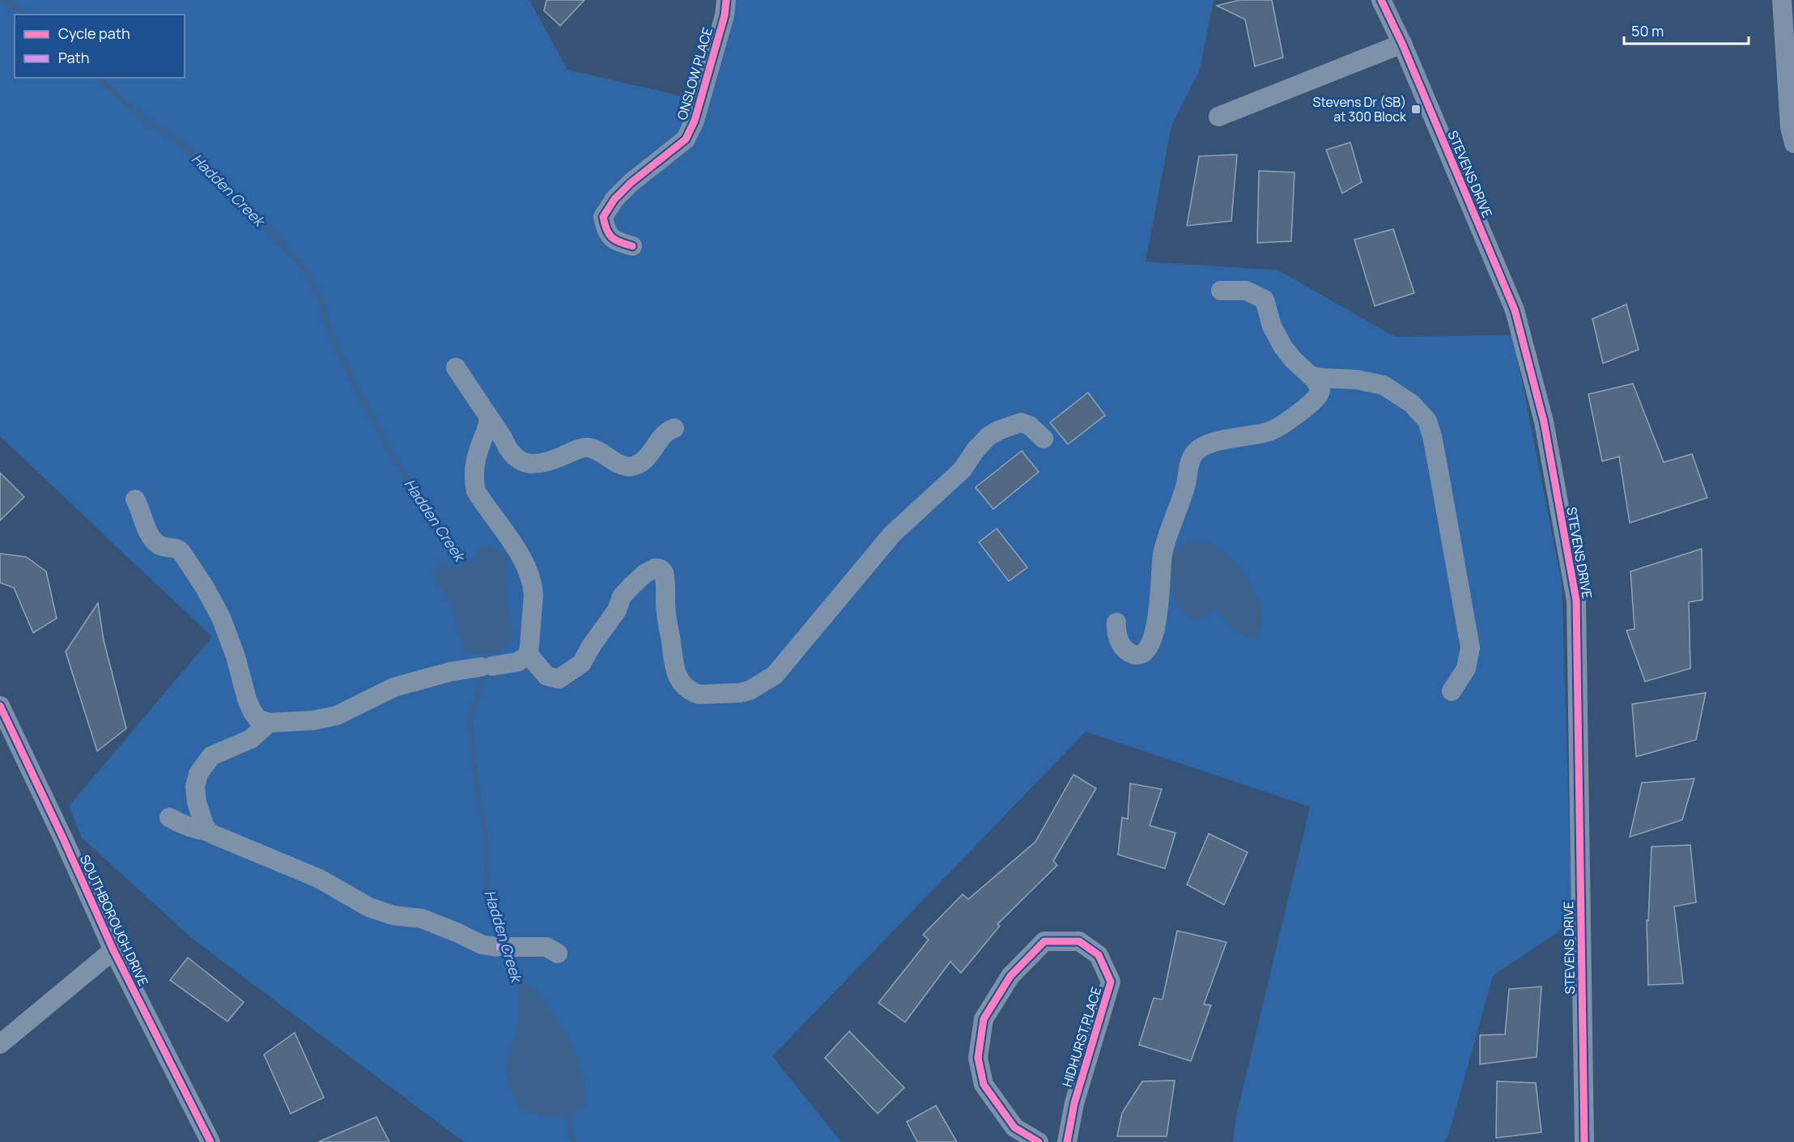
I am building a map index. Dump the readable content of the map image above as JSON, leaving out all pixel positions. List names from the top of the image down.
{
  "streets": {
    "street": [
      "ONSLOW PLACE",
      "STEVENS DRIVE",
      "SOUTHBOROUGH DRIVE",
      "HIDHURST PLACE"
    ]
  },
  "water": ["Hadden Creek"],
  "places": {
    "transit": ["Stevens Dr (SB) at 300 Block"]
  },
  "legend": ["Cycle path", "Path"],
  "scale_bar": "50 m"
}
